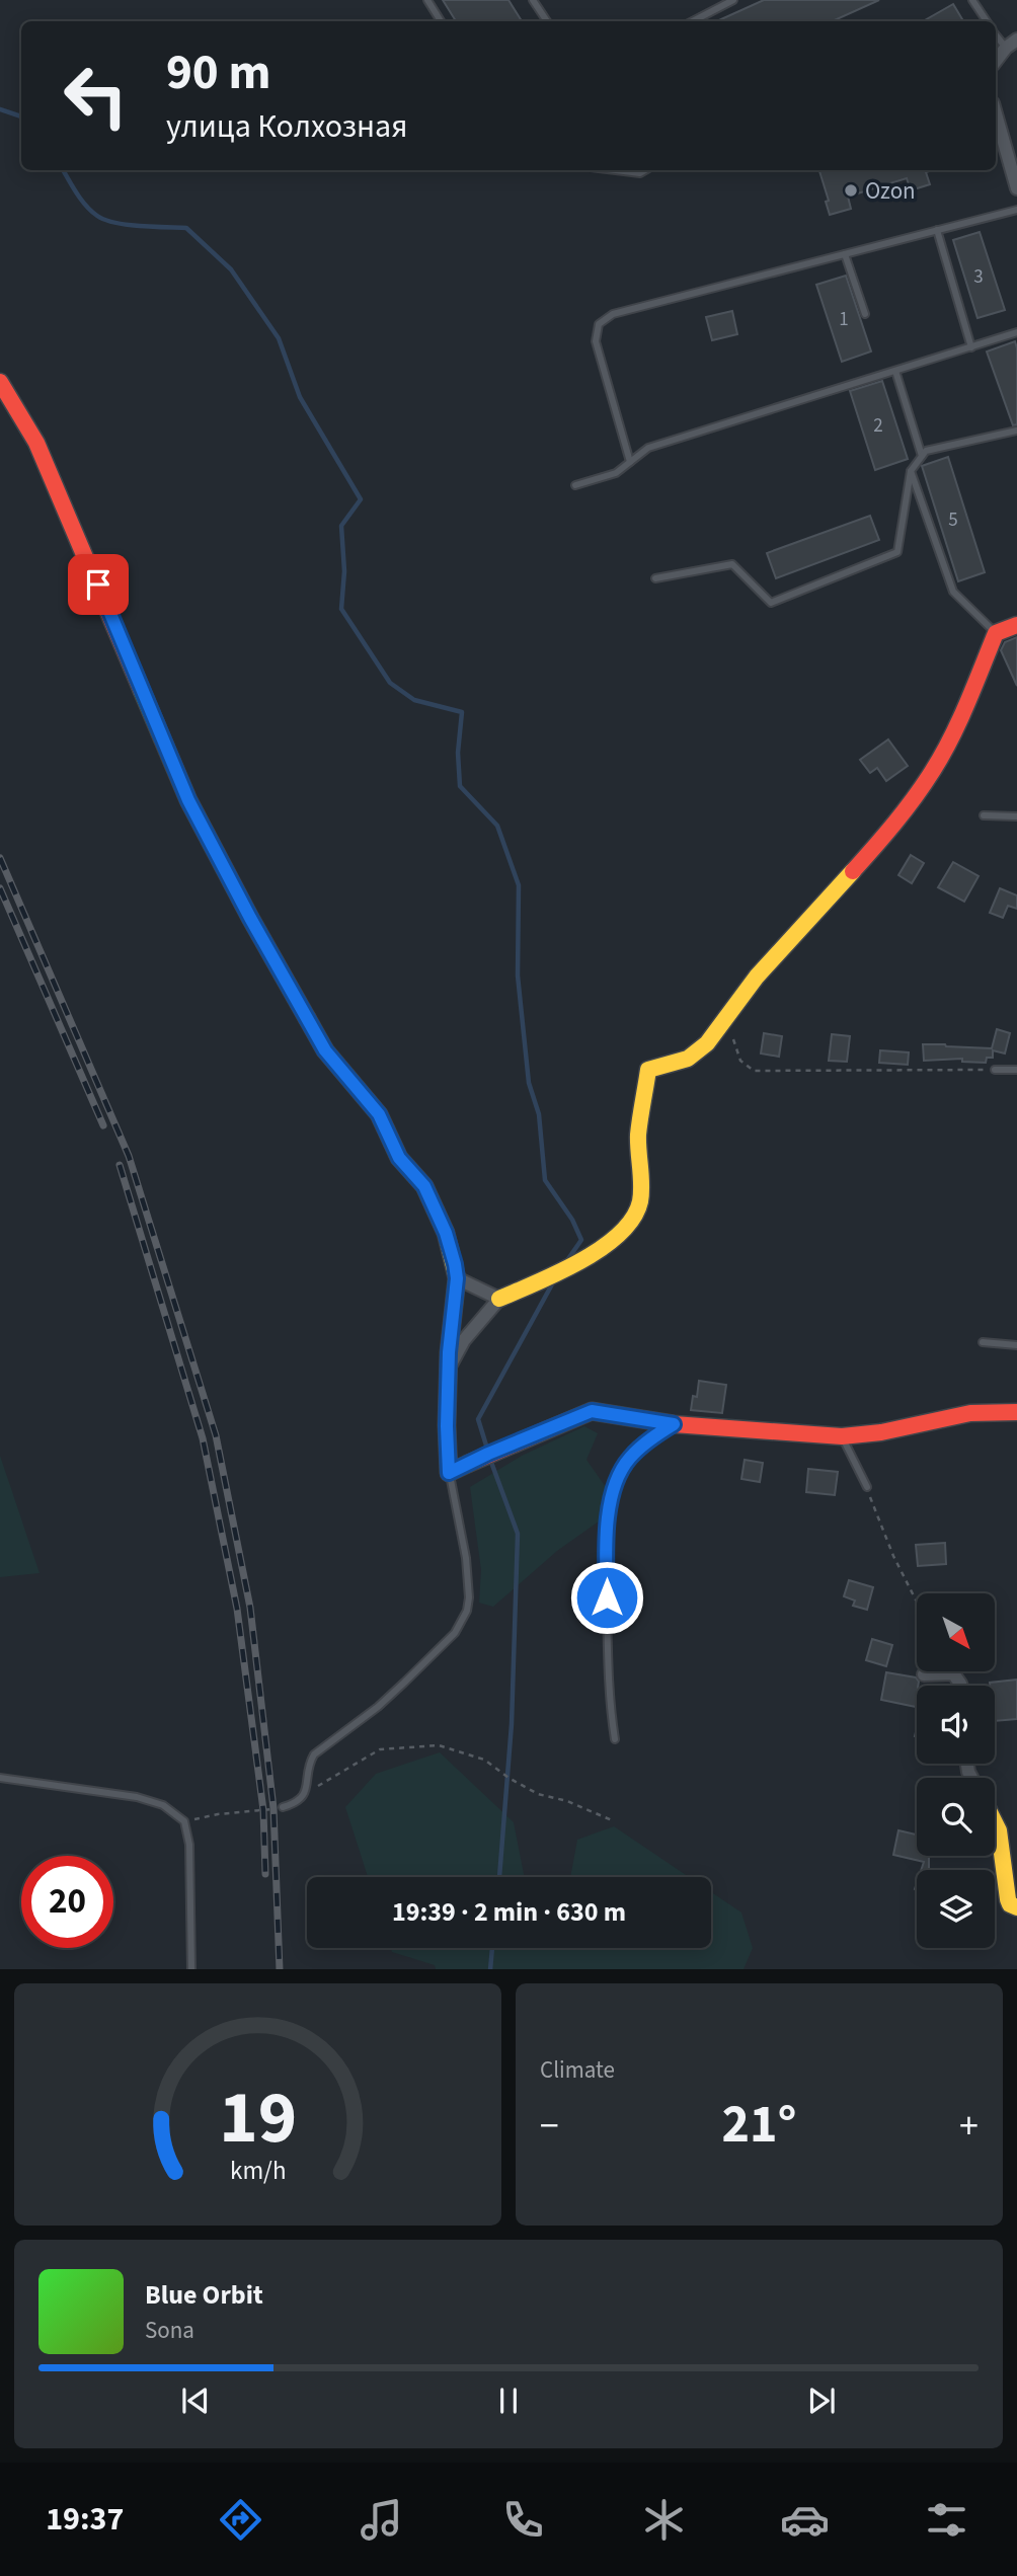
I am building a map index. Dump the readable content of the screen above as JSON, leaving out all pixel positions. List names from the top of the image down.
{
  "places": ["Ozon"],
  "house_numbers": [
    "3",
    "1",
    "2",
    "5"
  ],
  "north": "bottom right",
  "page": {
    "turn": ["90 m", "улица Колхозная"],
    "limit": "20",
    "trip": "19:39 · 2 min · 630 m",
    "tile": "Climate",
    "heat": ["−", "21°", "+"],
    "song": ["Blue Orbit", "Sona"],
    "tabs": "19:37",
    "gauge": ["19", "km/h"]
  }
}
